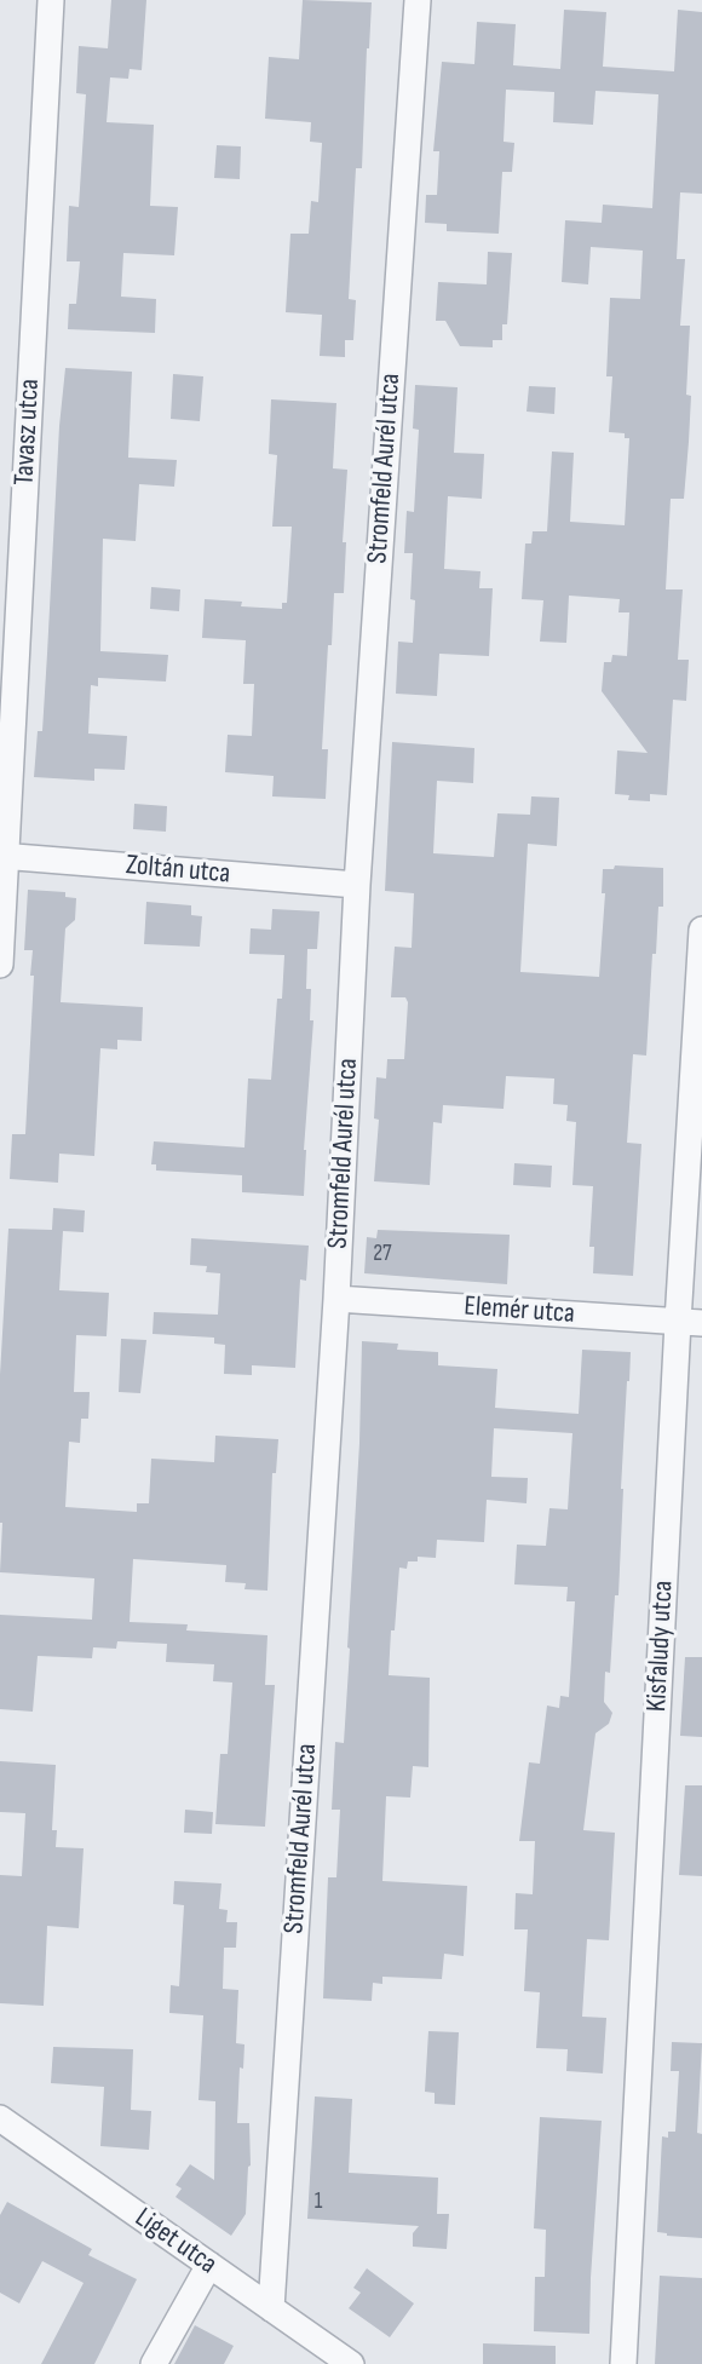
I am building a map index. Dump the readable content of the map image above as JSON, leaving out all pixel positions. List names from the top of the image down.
{
  "streets": {
    "street": [
      "Tavasz utca",
      "Stromfeld Aurél utca",
      "Zoltán utca",
      "Elemér utca",
      "Kisfaludy utca",
      "Liget utca"
    ]
  },
  "crossings": [
    ["Tavasz utca", "Zoltán utca"],
    ["Stromfeld Aurél utca", "Zoltán utca"],
    ["Stromfeld Aurél utca", "Elemér utca"],
    ["Stromfeld Aurél utca", "Liget utca"],
    ["Elemér utca", "Kisfaludy utca"]
  ],
  "house_numbers": ["27", "1"]
}
